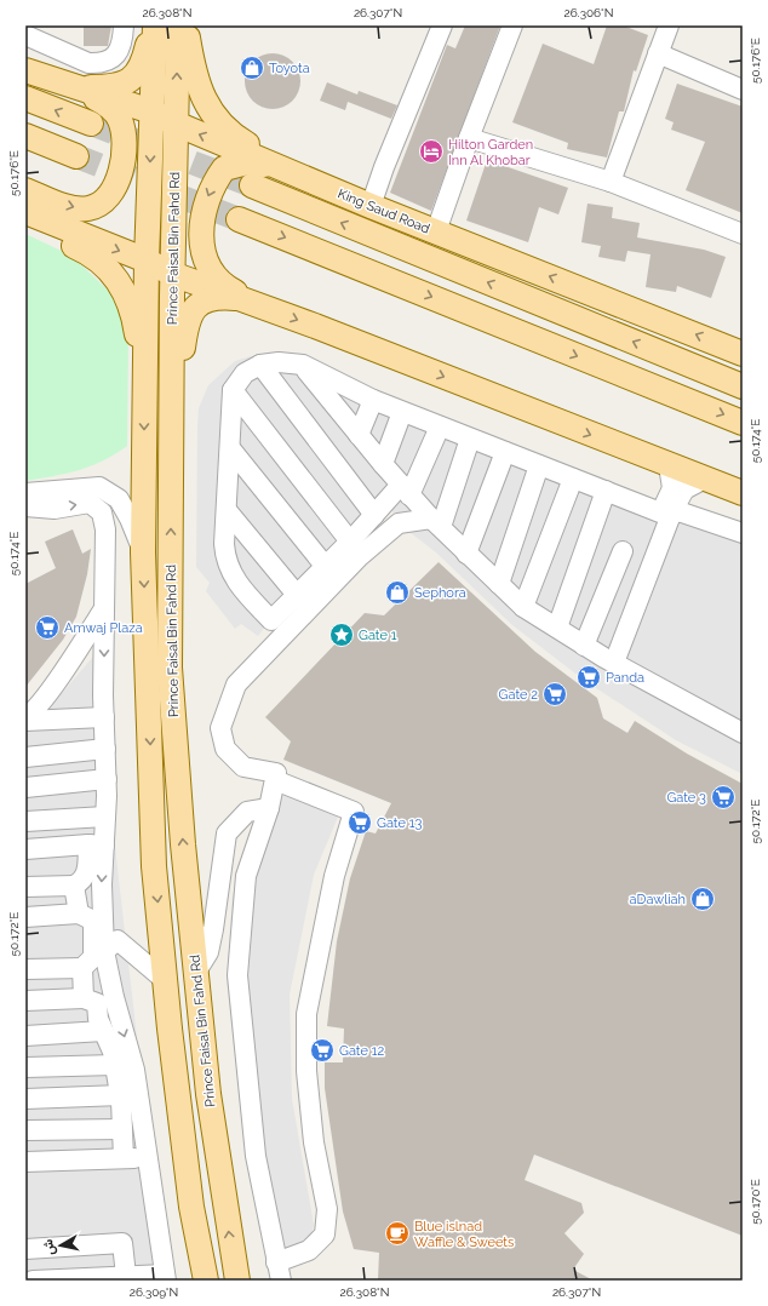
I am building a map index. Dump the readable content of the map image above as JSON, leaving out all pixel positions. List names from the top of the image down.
{
  "streets": {
    "main road": ["King Saud Road", "Prince Faisal Bin Fahd Rd"]
  },
  "crossings": [
    ["King Saud Road", "Prince Faisal Bin Fahd Rd"]
  ],
  "places": {
    "shop": ["Toyota", "Sephora", "aDawliah"],
    "hotel": ["Hilton Garden Inn Al Khobar"],
    "supermarket": [
      "Amwaj Plaza",
      "Panda",
      "Gate 2",
      "Gate 3",
      "Gate 13",
      "Gate 12"
    ],
    "place": ["Gate 1"],
    "cafe": ["Blue islnad Waffle & Sweets"]
  },
  "north": "left",
  "coordinates": [
    "26.308°N",
    "26.307°N",
    "26.306°N",
    "50.176°E",
    "50.174°E",
    "50.172°E",
    "50.170°E",
    "26.309°N"
  ]
}
